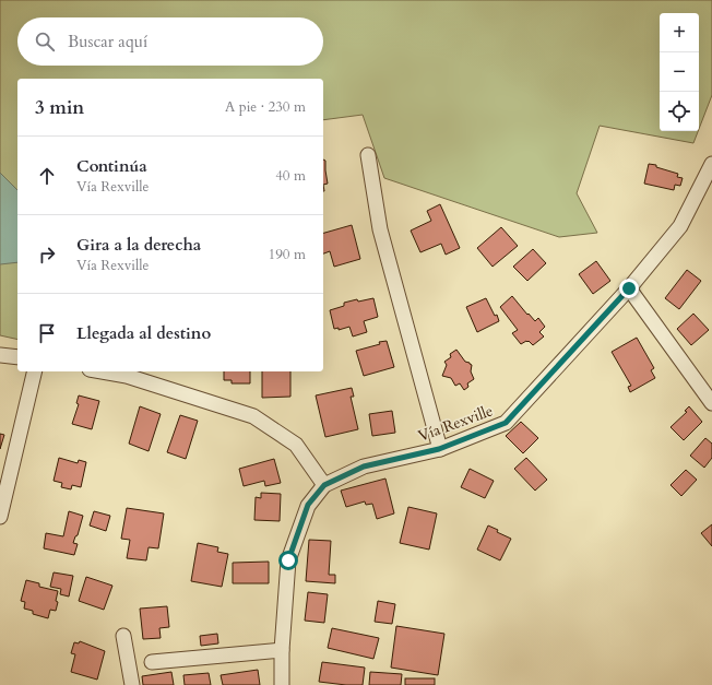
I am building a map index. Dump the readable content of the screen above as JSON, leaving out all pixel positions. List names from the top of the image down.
{
  "streets": {
    "street": ["Vía Rexville"]
  },
  "page": {
    "map_buttons": ["+", "−"],
    "search": "Buscar aquí",
    "heading": ["3 min", "A pie · 230 m"],
    "list": [
      ["Continúa", "Vía Rexville", "40 m"],
      ["Gira a la derecha", "Vía Rexville", "190 m"],
      "Llegada al destino"
    ]
  }
}
